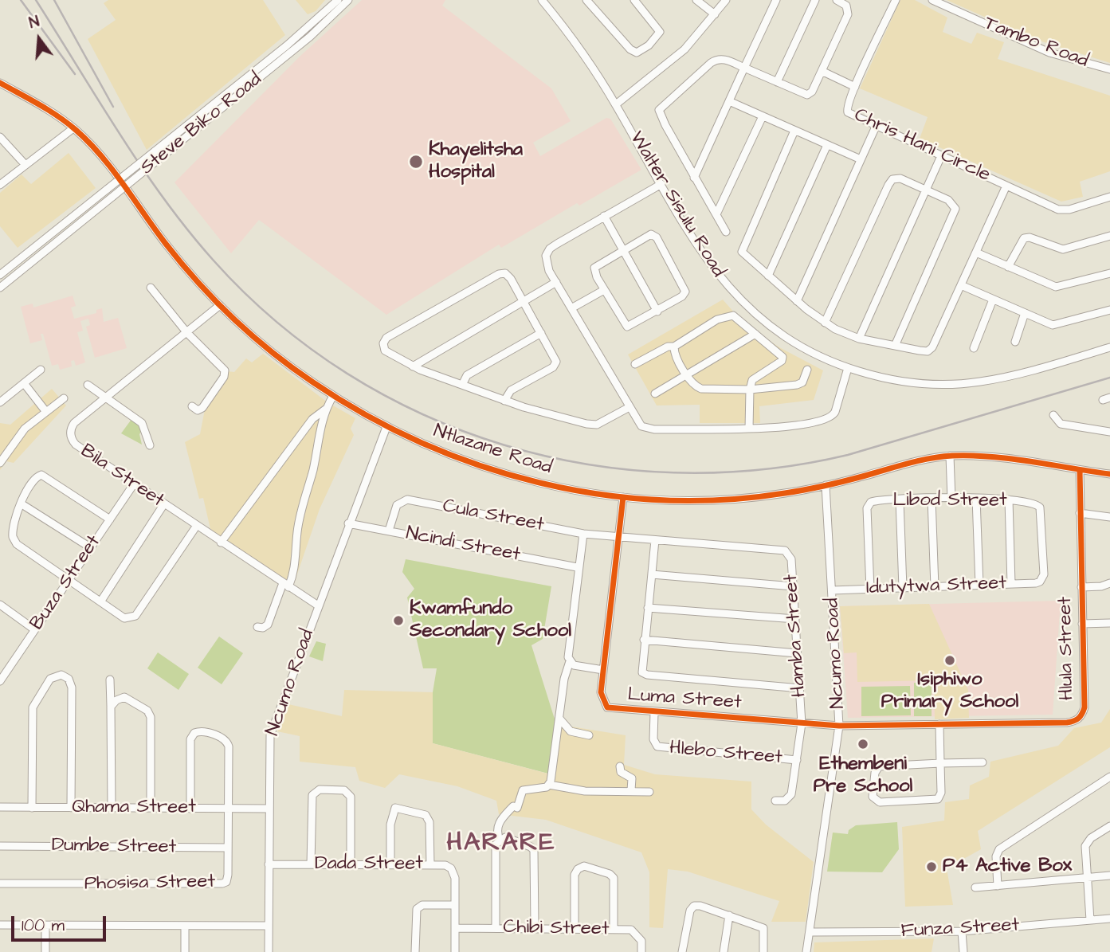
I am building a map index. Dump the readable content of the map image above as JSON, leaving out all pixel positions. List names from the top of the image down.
{
  "streets": {
    "street": [
      "Tambo Road",
      "Steve Biko Road",
      "Chris Hani Circle",
      "Walter Sisulu Road",
      "Ntlazane Road",
      "Bila Street",
      "Libod Street",
      "Cula Street",
      "Ncindi Street",
      "Buza Street",
      "Idutytwa Street",
      "Hamba Street",
      "Hlula Street",
      "Ncumo Road",
      "Luma Street",
      "Hlebo Street",
      "Qhama Street",
      "Dumbe Street",
      "Dada Street",
      "Phosisa Street",
      "Chibi Street",
      "Funza Street"
    ]
  },
  "crossings": [
    ["Ntlazane Road", "Bila Street"],
    ["Ntlazane Road", "Hlula Street"],
    ["Ntlazane Road", "Ncumo Road"],
    ["Ntlazane Road", "Luma Street"],
    ["Bila Street", "Buza Street"],
    ["Bila Street", "Ncumo Road"],
    ["Libod Street", "Idutytwa Street"],
    ["Cula Street", "Ncindi Street"],
    ["Cula Street", "Hamba Street"],
    ["Cula Street", "Luma Street"],
    ["Ncindi Street", "Ncumo Road"],
    ["Idutytwa Street", "Ncumo Road"],
    ["Hamba Street", "Luma Street"],
    ["Hamba Street", "Hlebo Street"],
    ["Hlula Street", "Ncumo Road"],
    ["Hlula Street", "Luma Street"],
    ["Ncumo Road", "Luma Street"],
    ["Ncumo Road", "Qhama Street"],
    ["Ncumo Road", "Dada Street"],
    ["Ncumo Road", "Funza Street"],
    ["Luma Street", "Hlebo Street"],
    ["Qhama Street", "Phosisa Street"],
    ["Dumbe Street", "Phosisa Street"],
    ["Dada Street", "Chibi Street"]
  ],
  "districts": ["HARARE"],
  "places": [
    "Khayelitsha Hospital",
    "Kwamfundo Secondary School",
    "Isiphiwo Primary School",
    "Ethembeni Pre School",
    "P4 Active Box"
  ],
  "scale_bar": "100 m",
  "north": "top"
}
